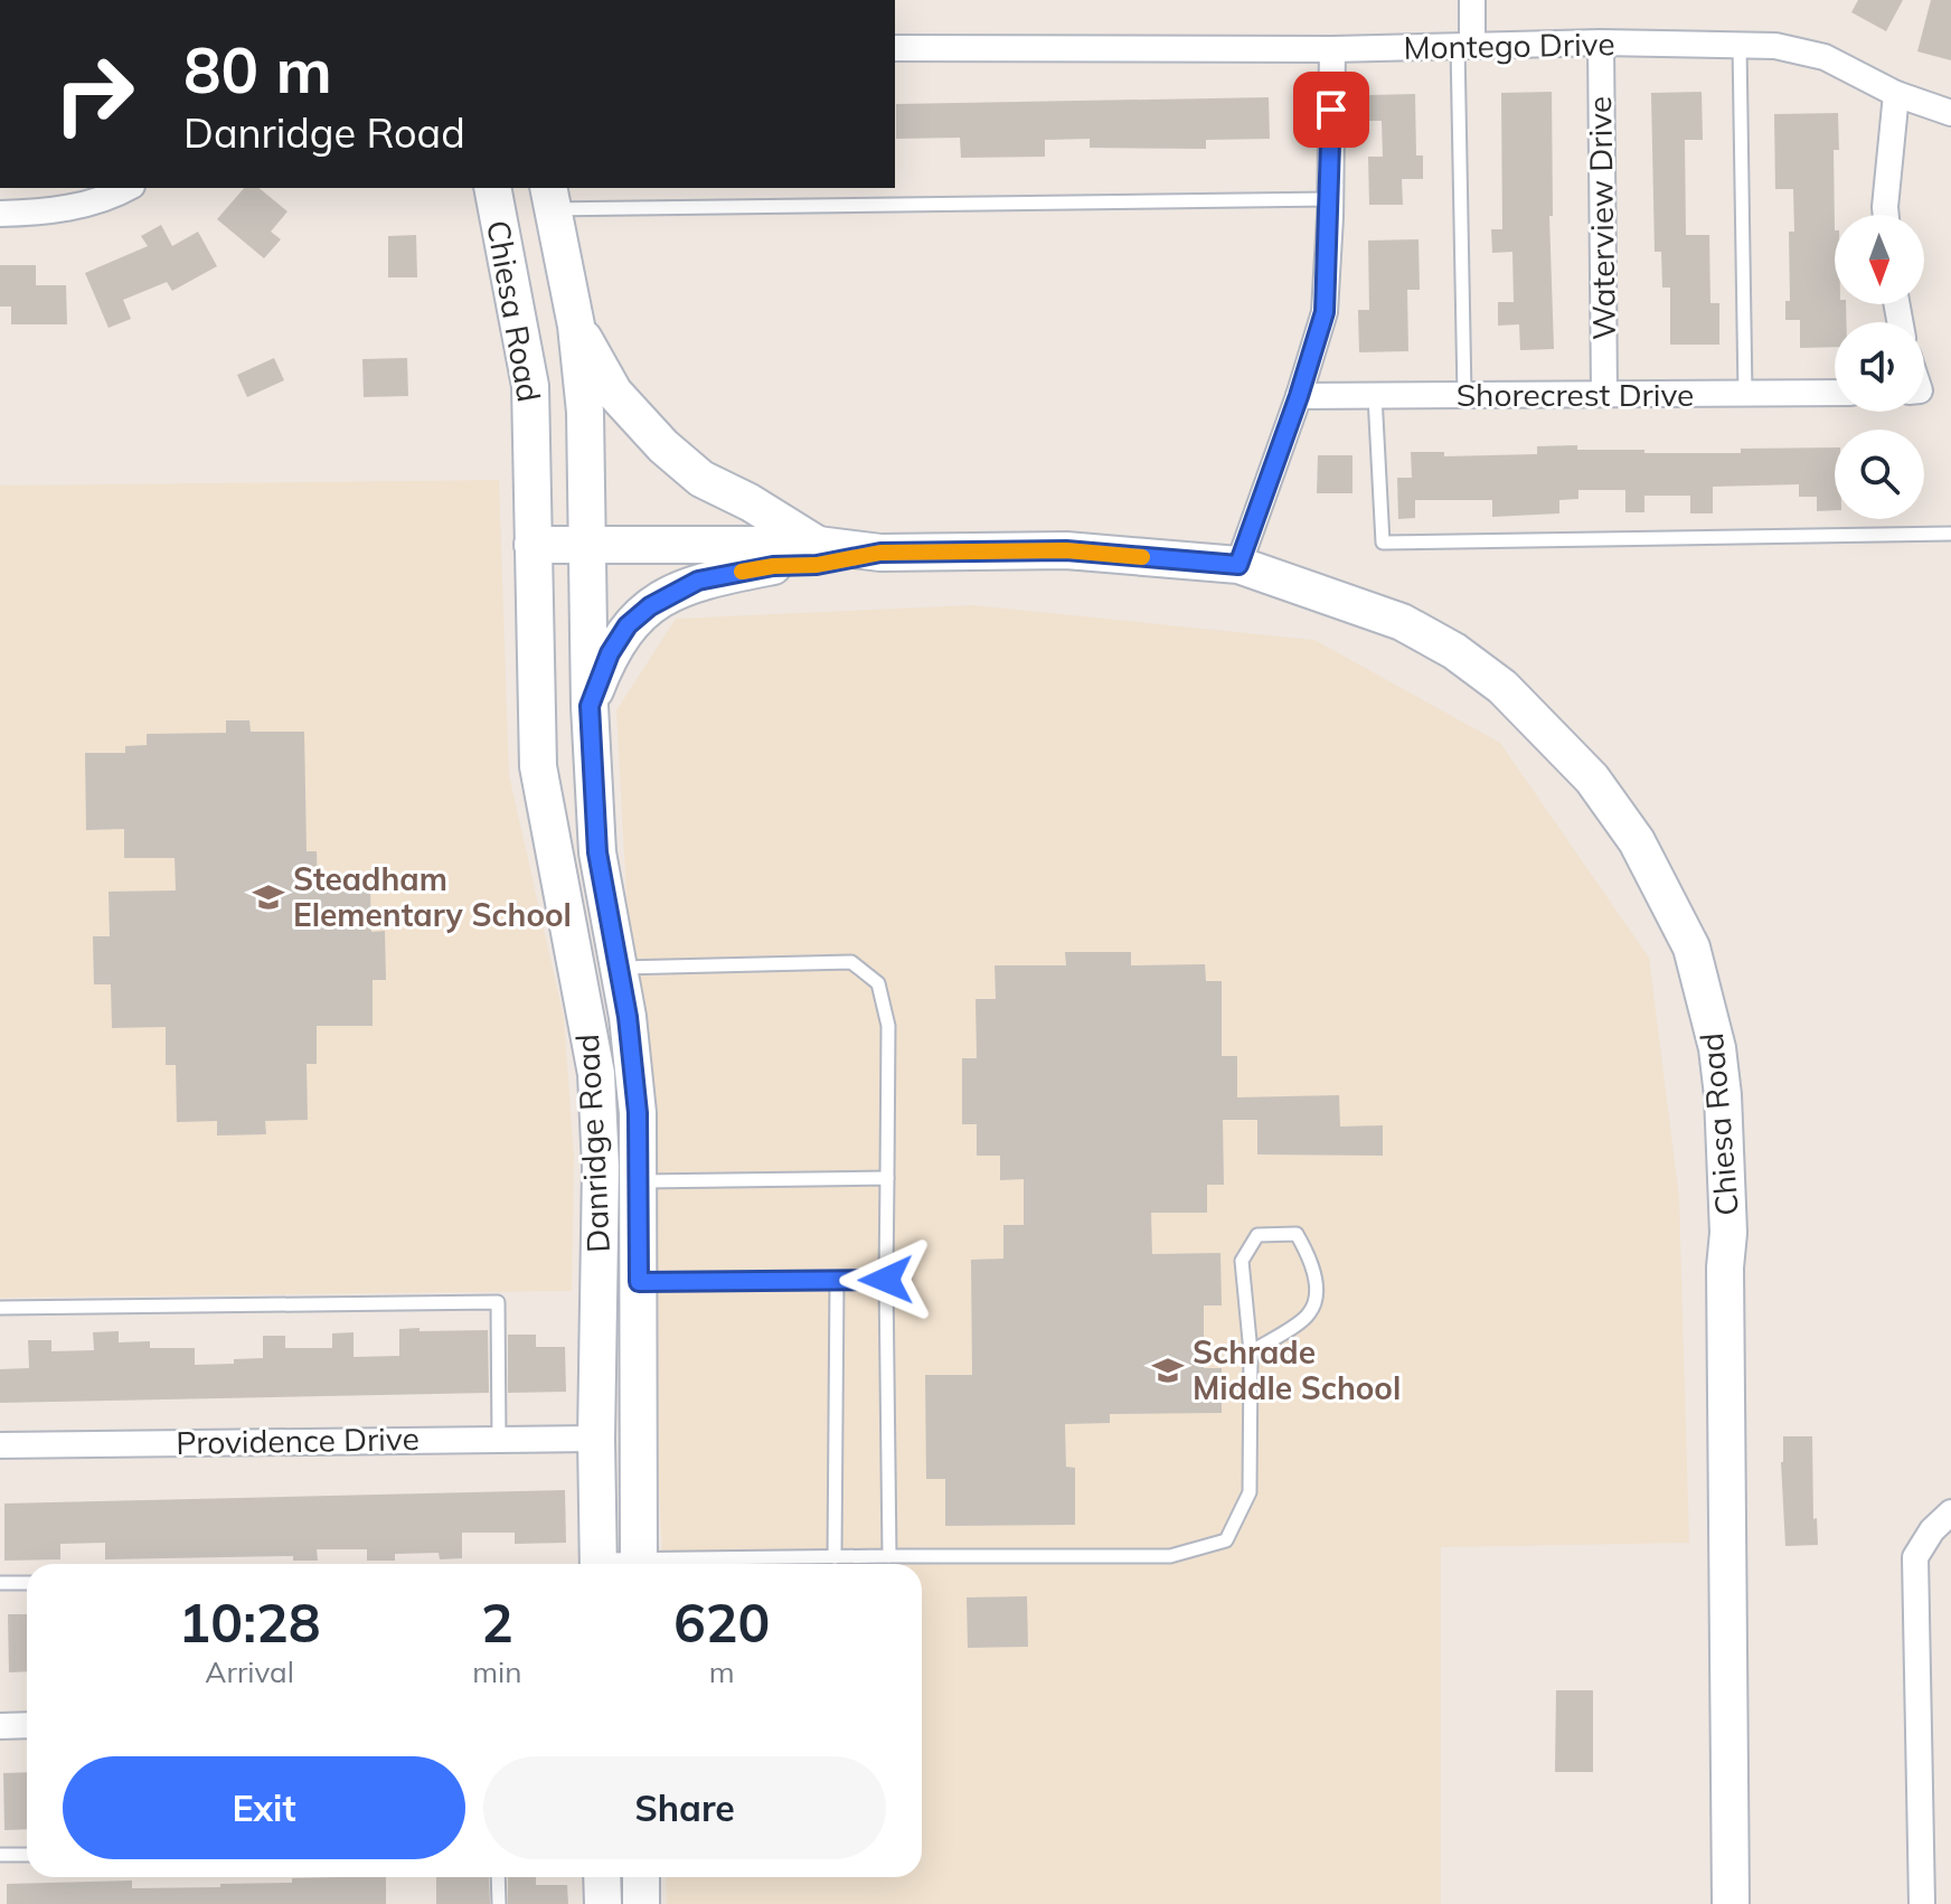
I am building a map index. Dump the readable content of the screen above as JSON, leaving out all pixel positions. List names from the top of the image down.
{
  "streets": {
    "main road": ["Chiesa Road", "Danridge Road"],
    "street": [
      "Montego Drive",
      "Waterview Drive",
      "Shorecrest Drive",
      "Providence Drive"
    ]
  },
  "crossings": [
    ["Montego Drive", "Waterview Drive"],
    ["Waterview Drive", "Shorecrest Drive"],
    ["Chiesa Road", "Danridge Road"],
    ["Danridge Road", "Providence Drive"]
  ],
  "places": {
    "school or university": ["Steadham Elementary School", "Schrade Middle School"]
  },
  "north": "bottom",
  "page": {
    "turn": ["80 m", "Danridge Road"],
    "eta": [
      "10:28",
      "Arrival",
      "2",
      "min",
      "620",
      "m"
    ],
    "buttons": ["Exit", "Share"]
  }
}
